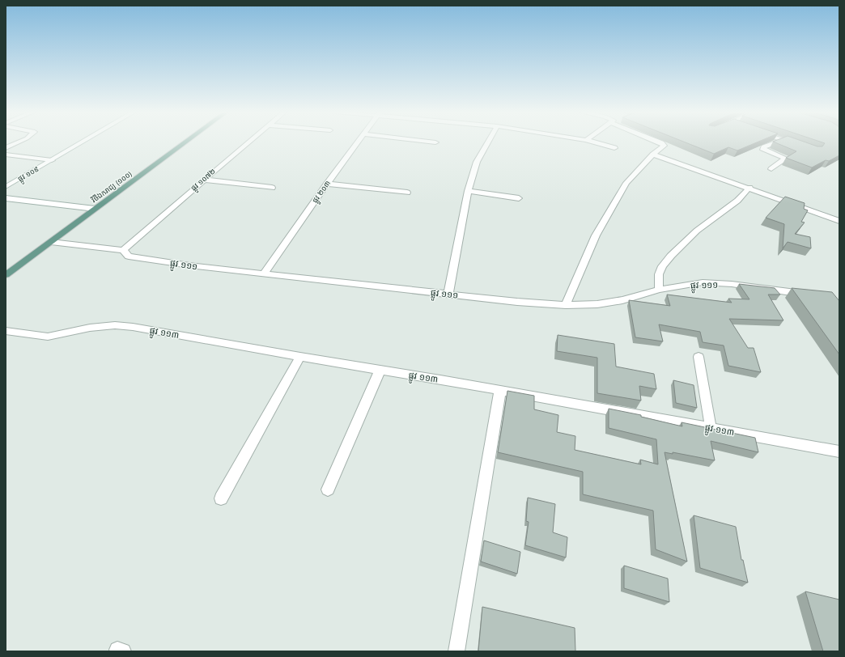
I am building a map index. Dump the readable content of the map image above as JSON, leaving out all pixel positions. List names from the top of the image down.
{
  "streets": {
    "main road": ["វិថីឯករាជ្យ (១០០)"],
    "street": [
      "ផ្លូវ ១០៩",
      "ផ្លូវ ១០៧២",
      "ផ្លូវ ២០៣",
      "ផ្លូវ ១១១",
      "ផ្លូវ ១១៣"
    ]
  },
  "crossings": [
    ["ផ្លូវ ១០៧២", "ផ្លូវ ១១១"],
    ["វិថីឯករាជ្យ (១០០)", "ផ្លូវ ១១១"],
    ["ផ្លូវ ២០៣", "ផ្លូវ ១១១"]
  ]
}
